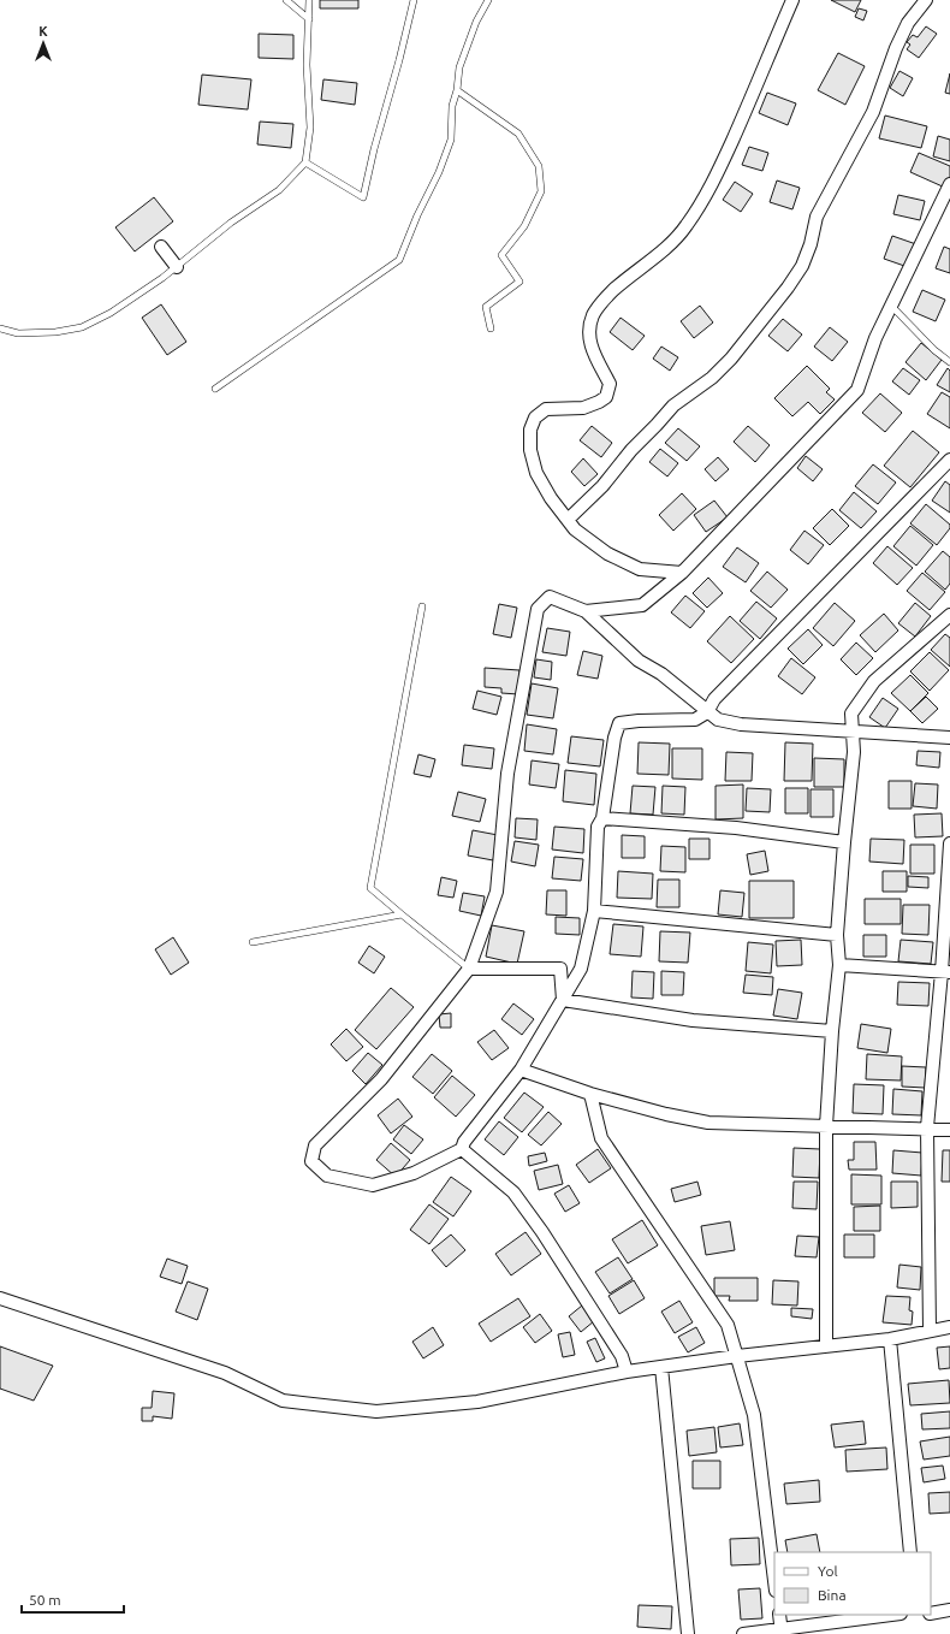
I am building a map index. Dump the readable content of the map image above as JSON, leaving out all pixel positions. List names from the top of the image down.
{
  "legend": ["Yol", "Bina"],
  "scale_bar": "50 m",
  "north": "top"
}
